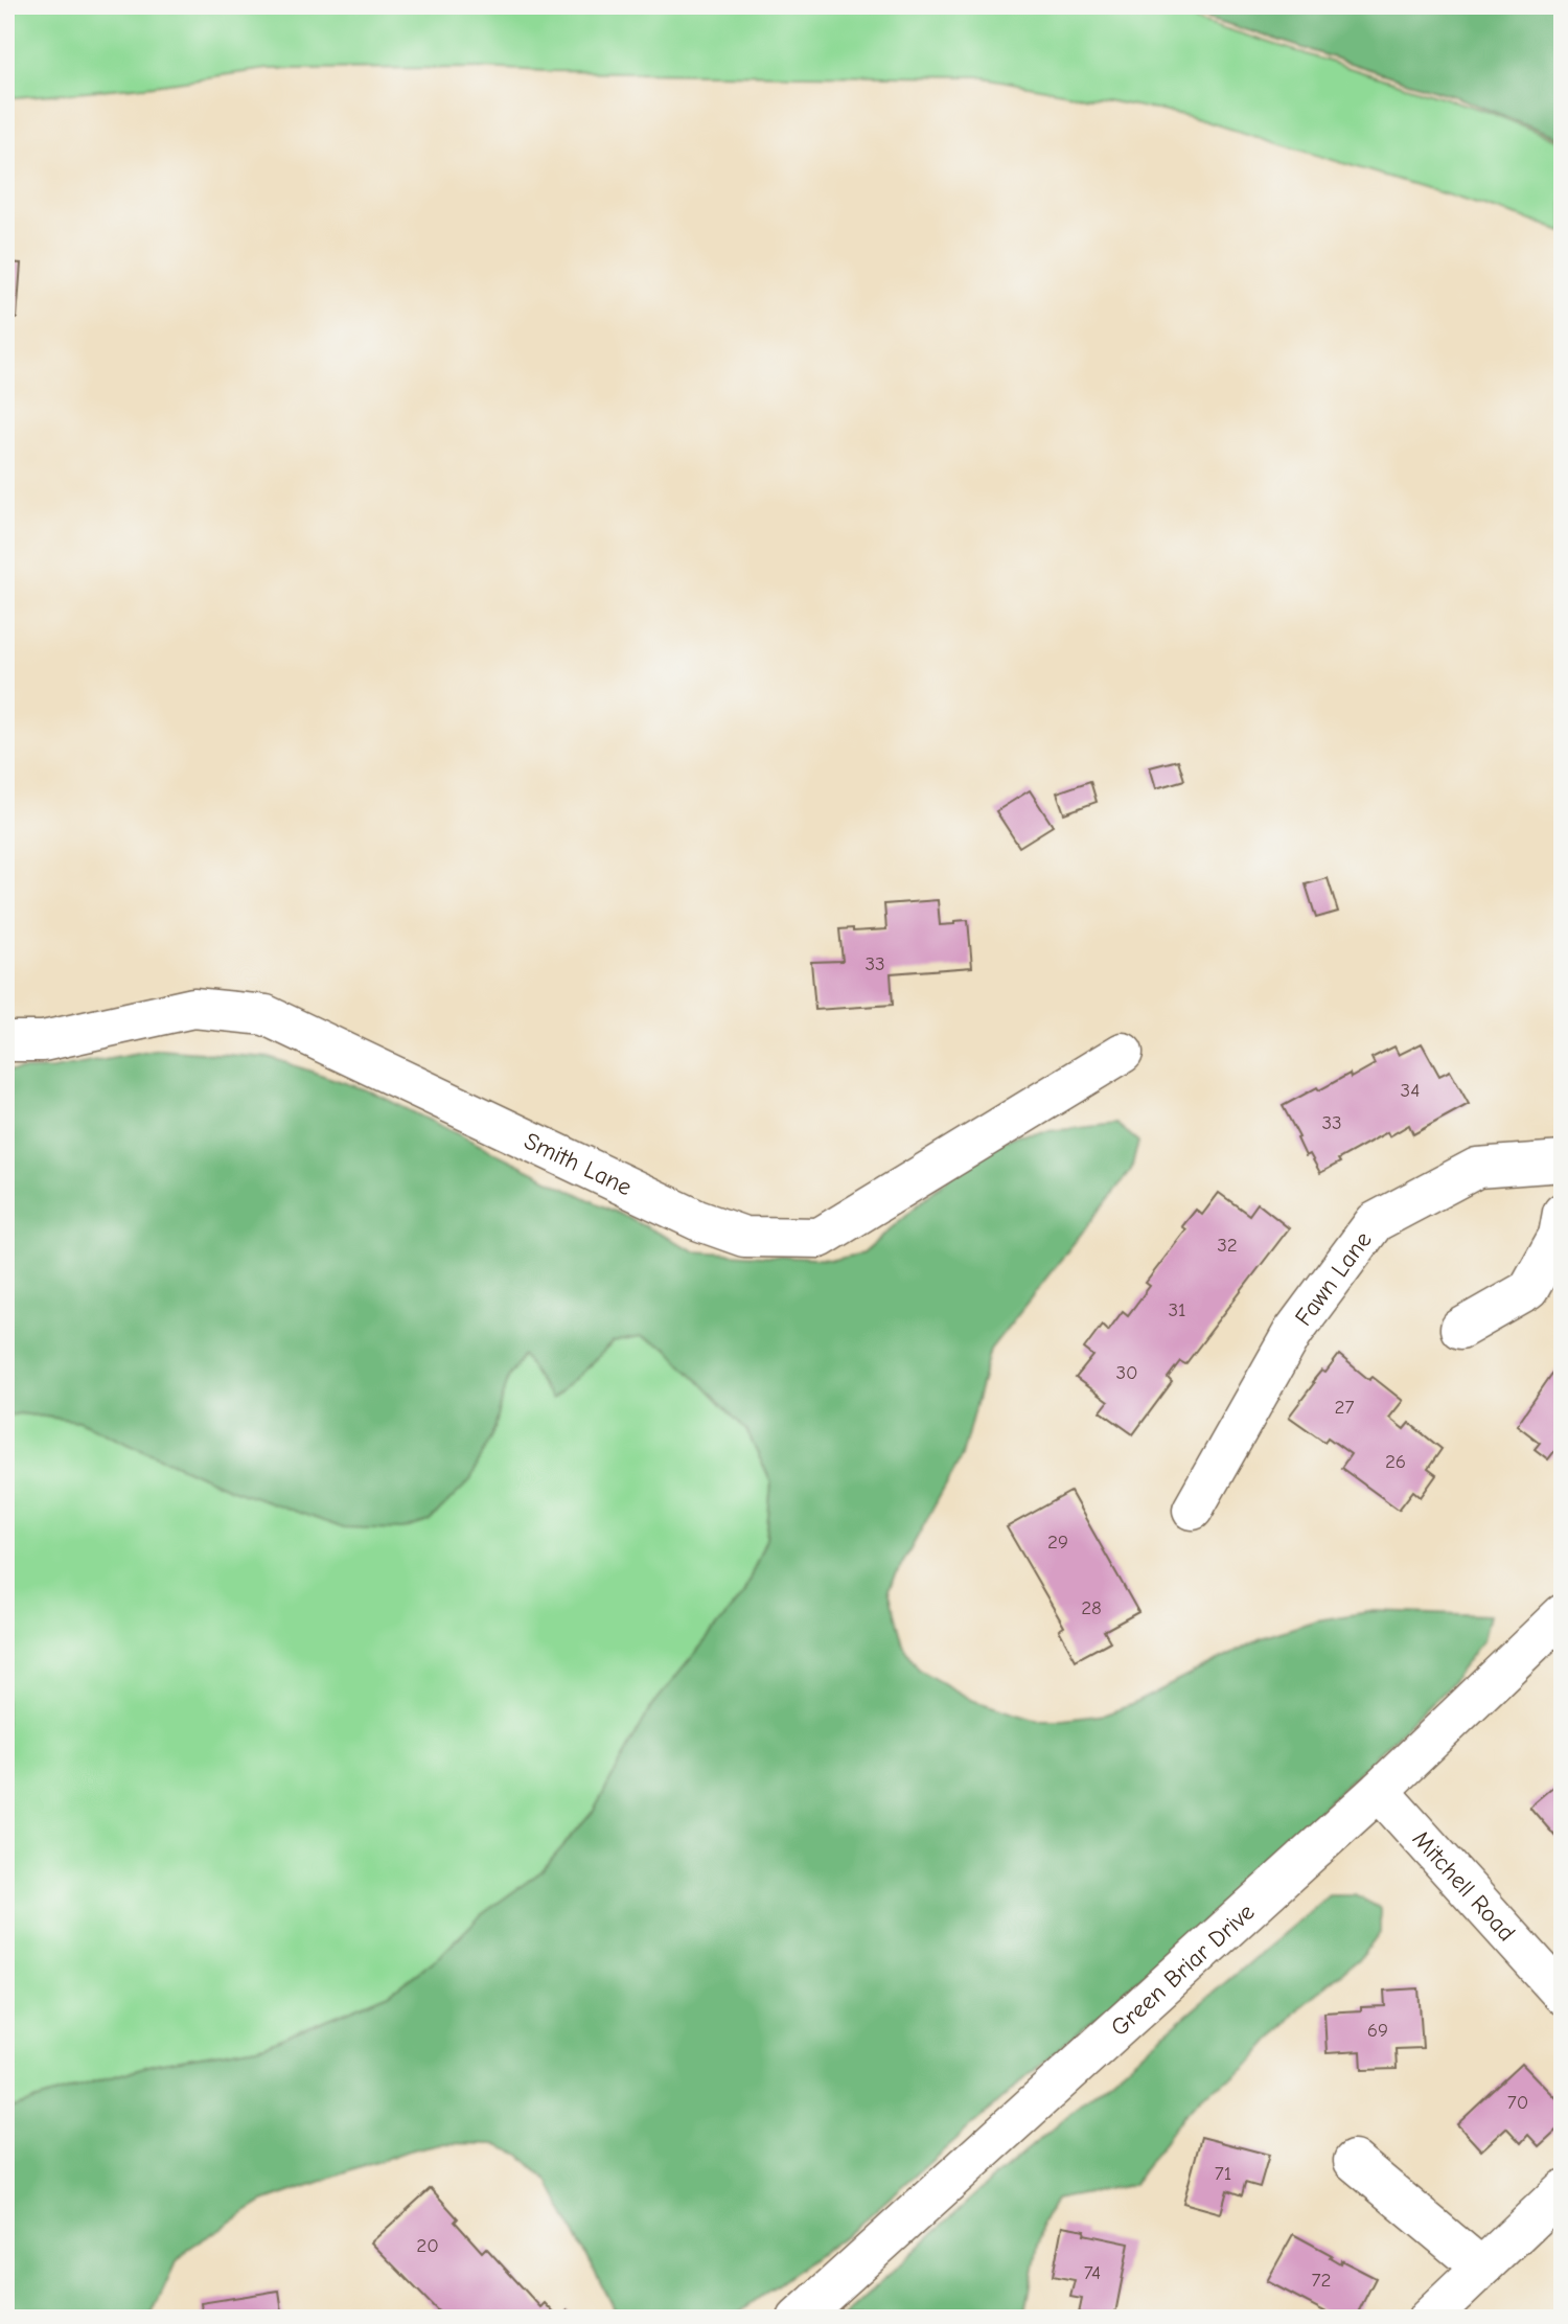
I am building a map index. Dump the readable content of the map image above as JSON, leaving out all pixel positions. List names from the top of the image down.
{
  "streets": {
    "street": [
      "Smith Lane",
      "Fawn Lane",
      "Mitchell Road",
      "Green Briar Drive"
    ]
  },
  "crossings": [
    ["Mitchell Road", "Green Briar Drive"]
  ],
  "house_numbers": [
    "33",
    "34",
    "33",
    "32",
    "31",
    "30",
    "27",
    "26",
    "29",
    "28",
    "69",
    "70",
    "71",
    "20",
    "74",
    "72"
  ]
}
